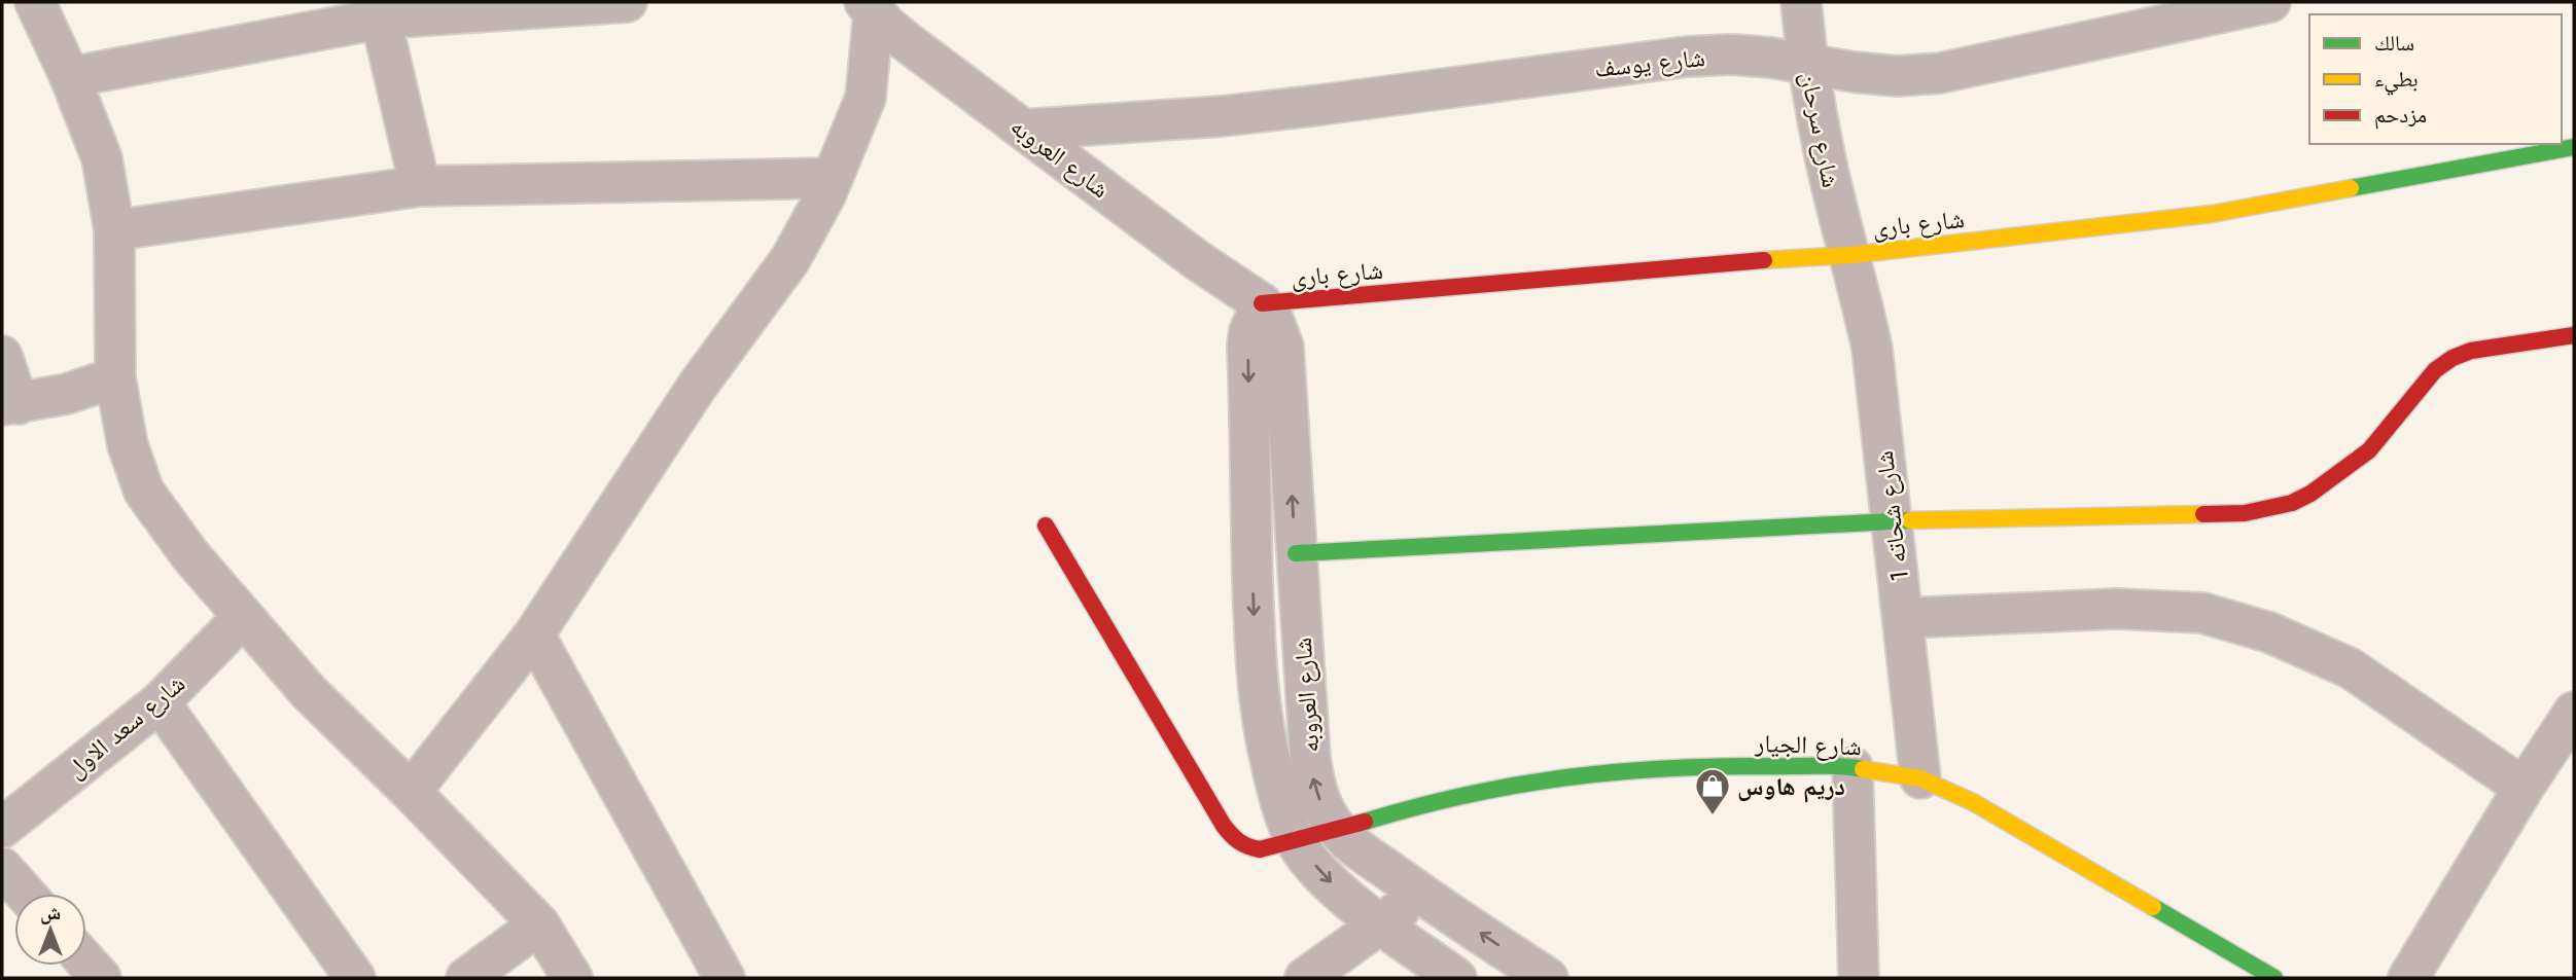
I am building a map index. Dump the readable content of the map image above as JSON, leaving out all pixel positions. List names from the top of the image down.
{
  "streets": {
    "street": [
      "شارع يوسف",
      "شارع سرحان",
      "شارع العروبه",
      "شارع بارى",
      "شارع شحاته 1",
      "شارع سعد الاول",
      "شارع الجيار"
    ]
  },
  "crossings": [
    ["شارع يوسف", "شارع سرحان"],
    ["شارع يوسف", "شارع العروبه"],
    ["شارع سرحان", "شارع بارى"],
    ["شارع سرحان", "شارع شحاته 1"],
    ["شارع العروبه", "شارع بارى"],
    ["شارع العروبه", "شارع الجيار"],
    ["شارع بارى", "شارع شحاته 1"],
    ["شارع شحاته 1", "شارع الجيار"]
  ],
  "places": {
    "shop": ["دريم هاوس"]
  },
  "legend": ["سالك", "بطيء", "مزدحم"],
  "north": "top"
}
